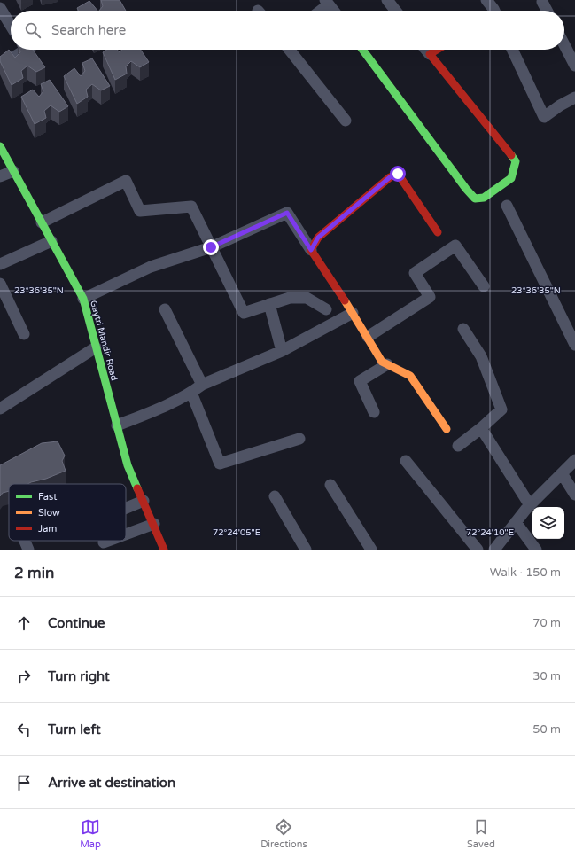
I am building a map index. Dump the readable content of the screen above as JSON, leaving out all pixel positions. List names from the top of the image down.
{
  "streets": {
    "street": ["Gaytri Mandir Road"]
  },
  "legend": ["Fast", "Slow", "Jam"],
  "page": {
    "search": "Search here",
    "heading": ["2 min", "Walk · 150 m"],
    "list": [
      ["Continue", "70 m"],
      ["Turn right", "30 m"],
      ["Turn left", "50 m"],
      "Arrive at destination"
    ],
    "nav": ["Map", "Directions", "Saved"]
  },
  "coordinates": ["23°36'35\"N", "72°24'05\"E", "72°24'10\"E"]
}
